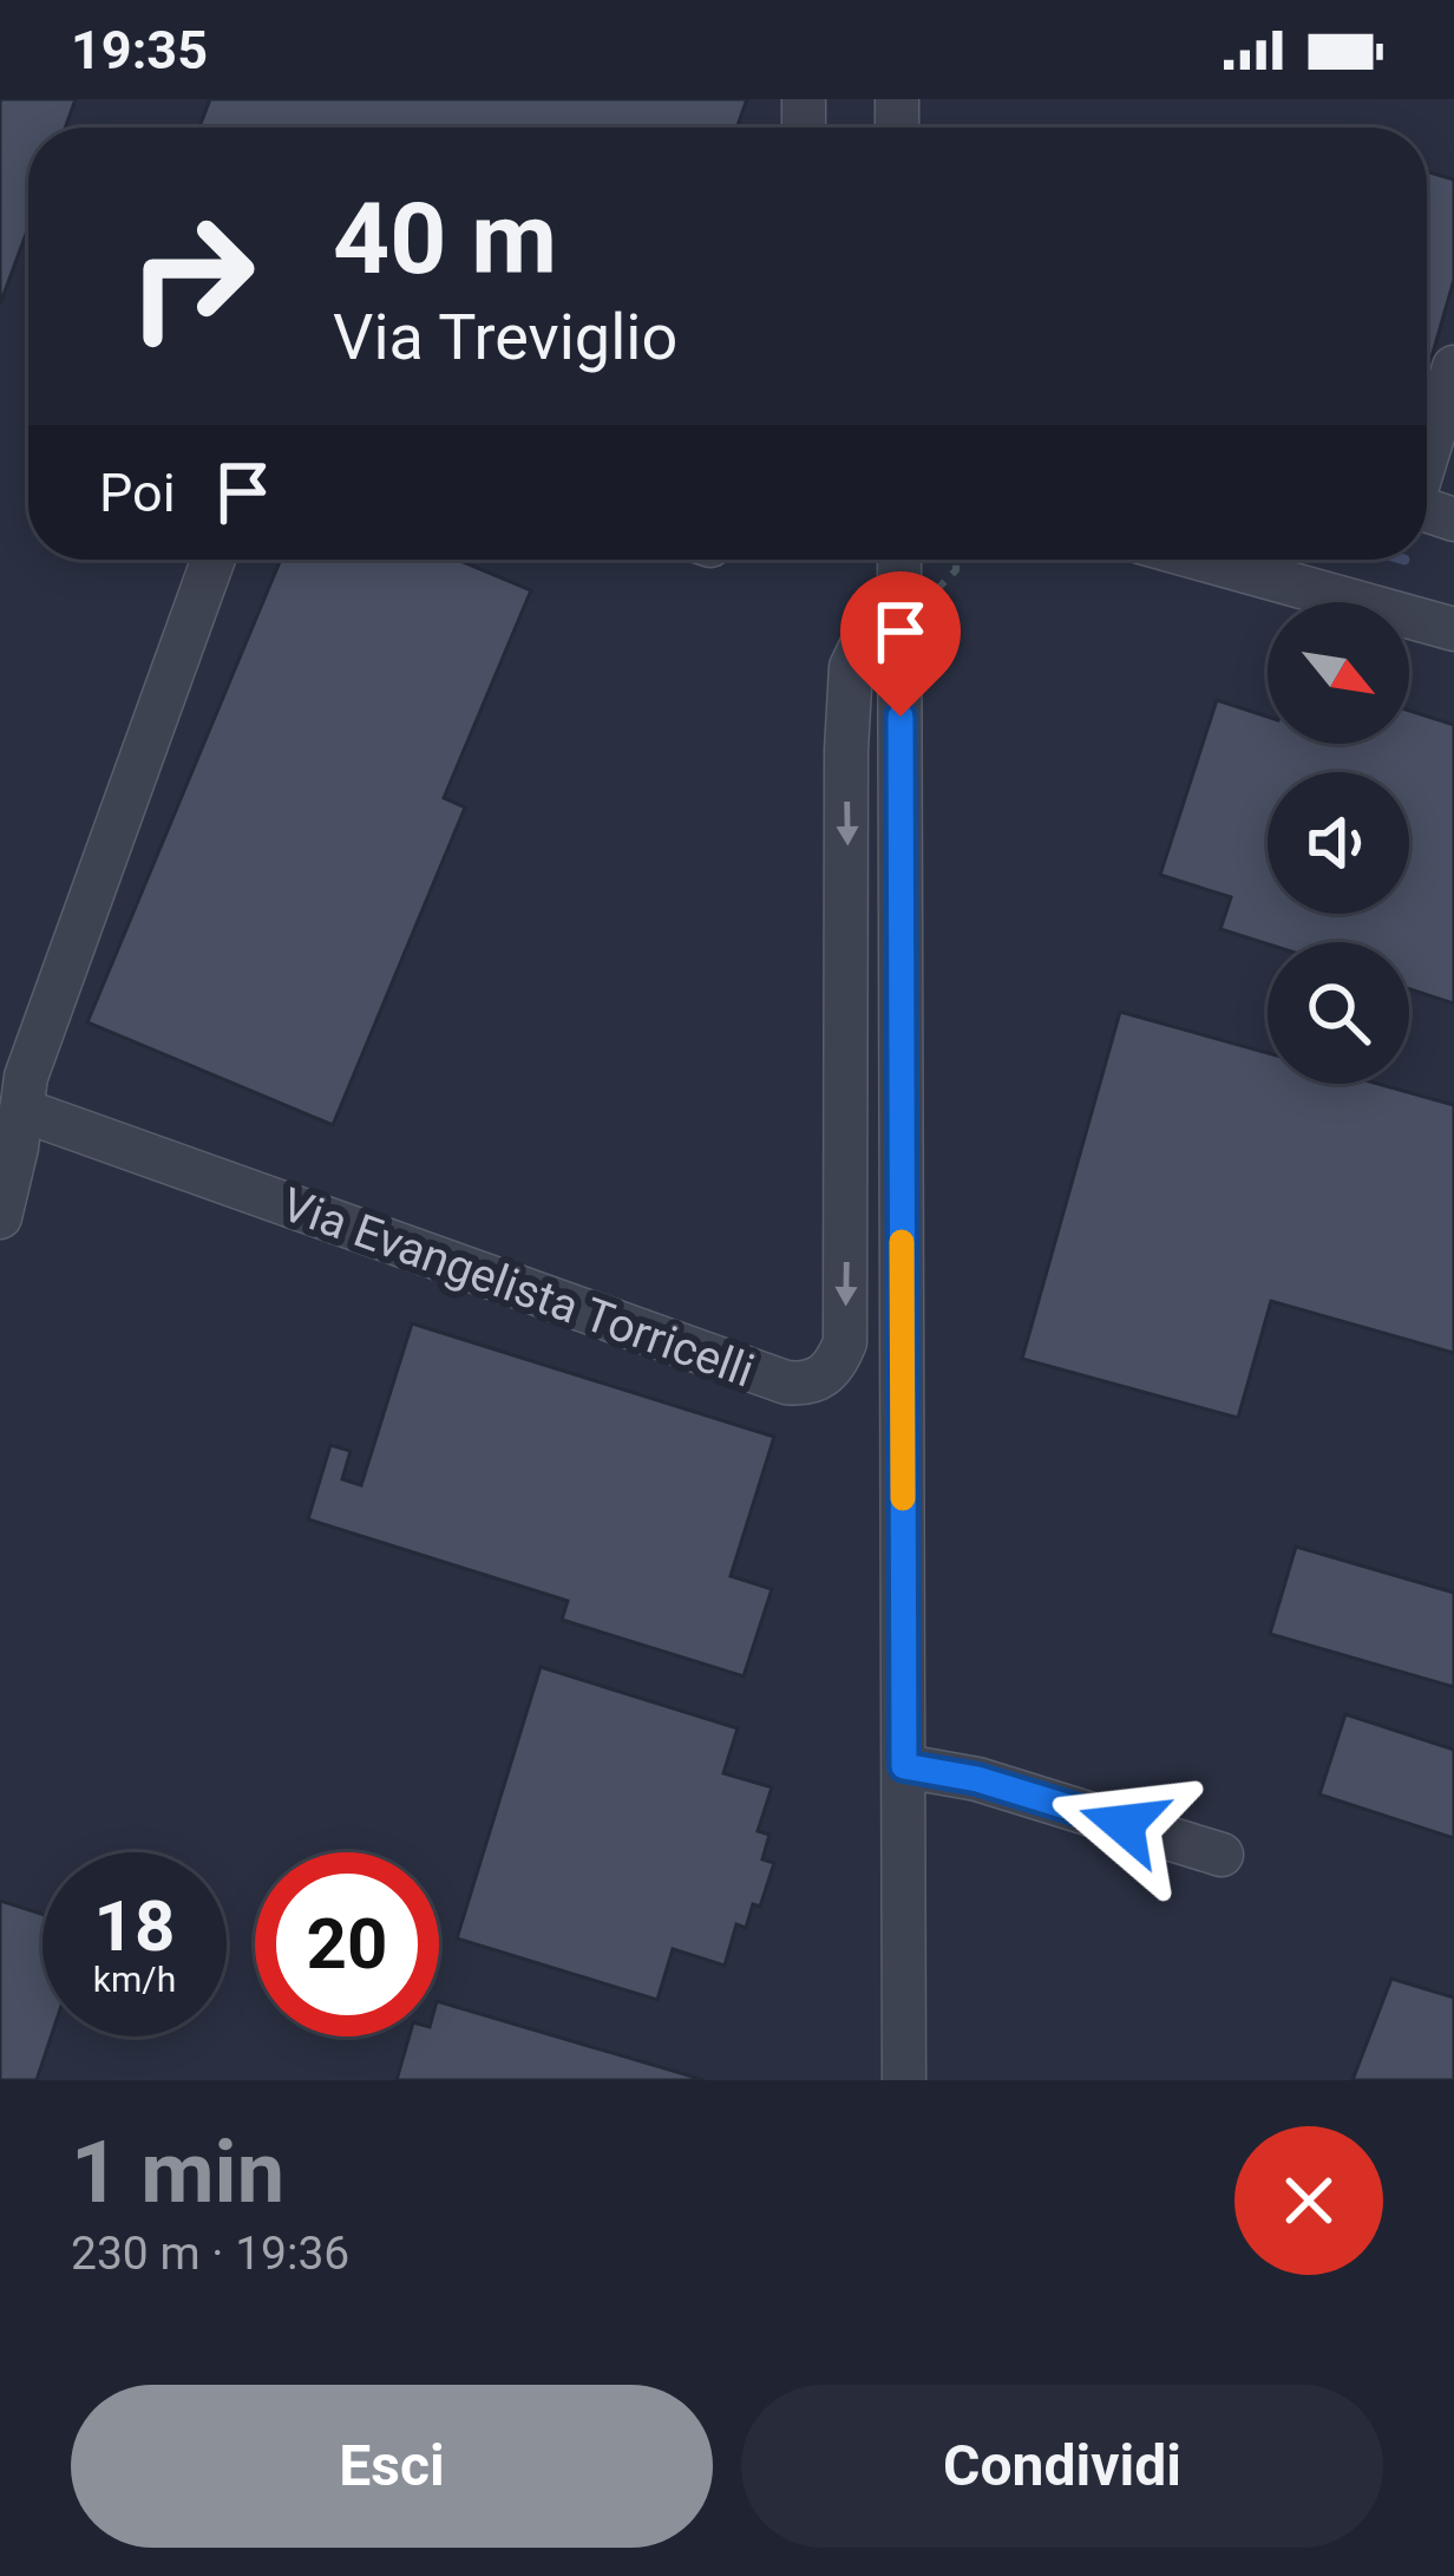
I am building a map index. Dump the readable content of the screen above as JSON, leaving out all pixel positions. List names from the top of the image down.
{
  "streets": {
    "street": ["Via Evangelista Torricelli"]
  },
  "north": "bottom right",
  "page": {
    "status": "19:35",
    "turn": ["40 m", "Via Treviglio"],
    "then": "Poi",
    "speed": "18 km/h",
    "limit": "20",
    "heading": ["1 min", "230 m · 19:36"],
    "buttons": ["Esci", "Condividi"]
  }
}
